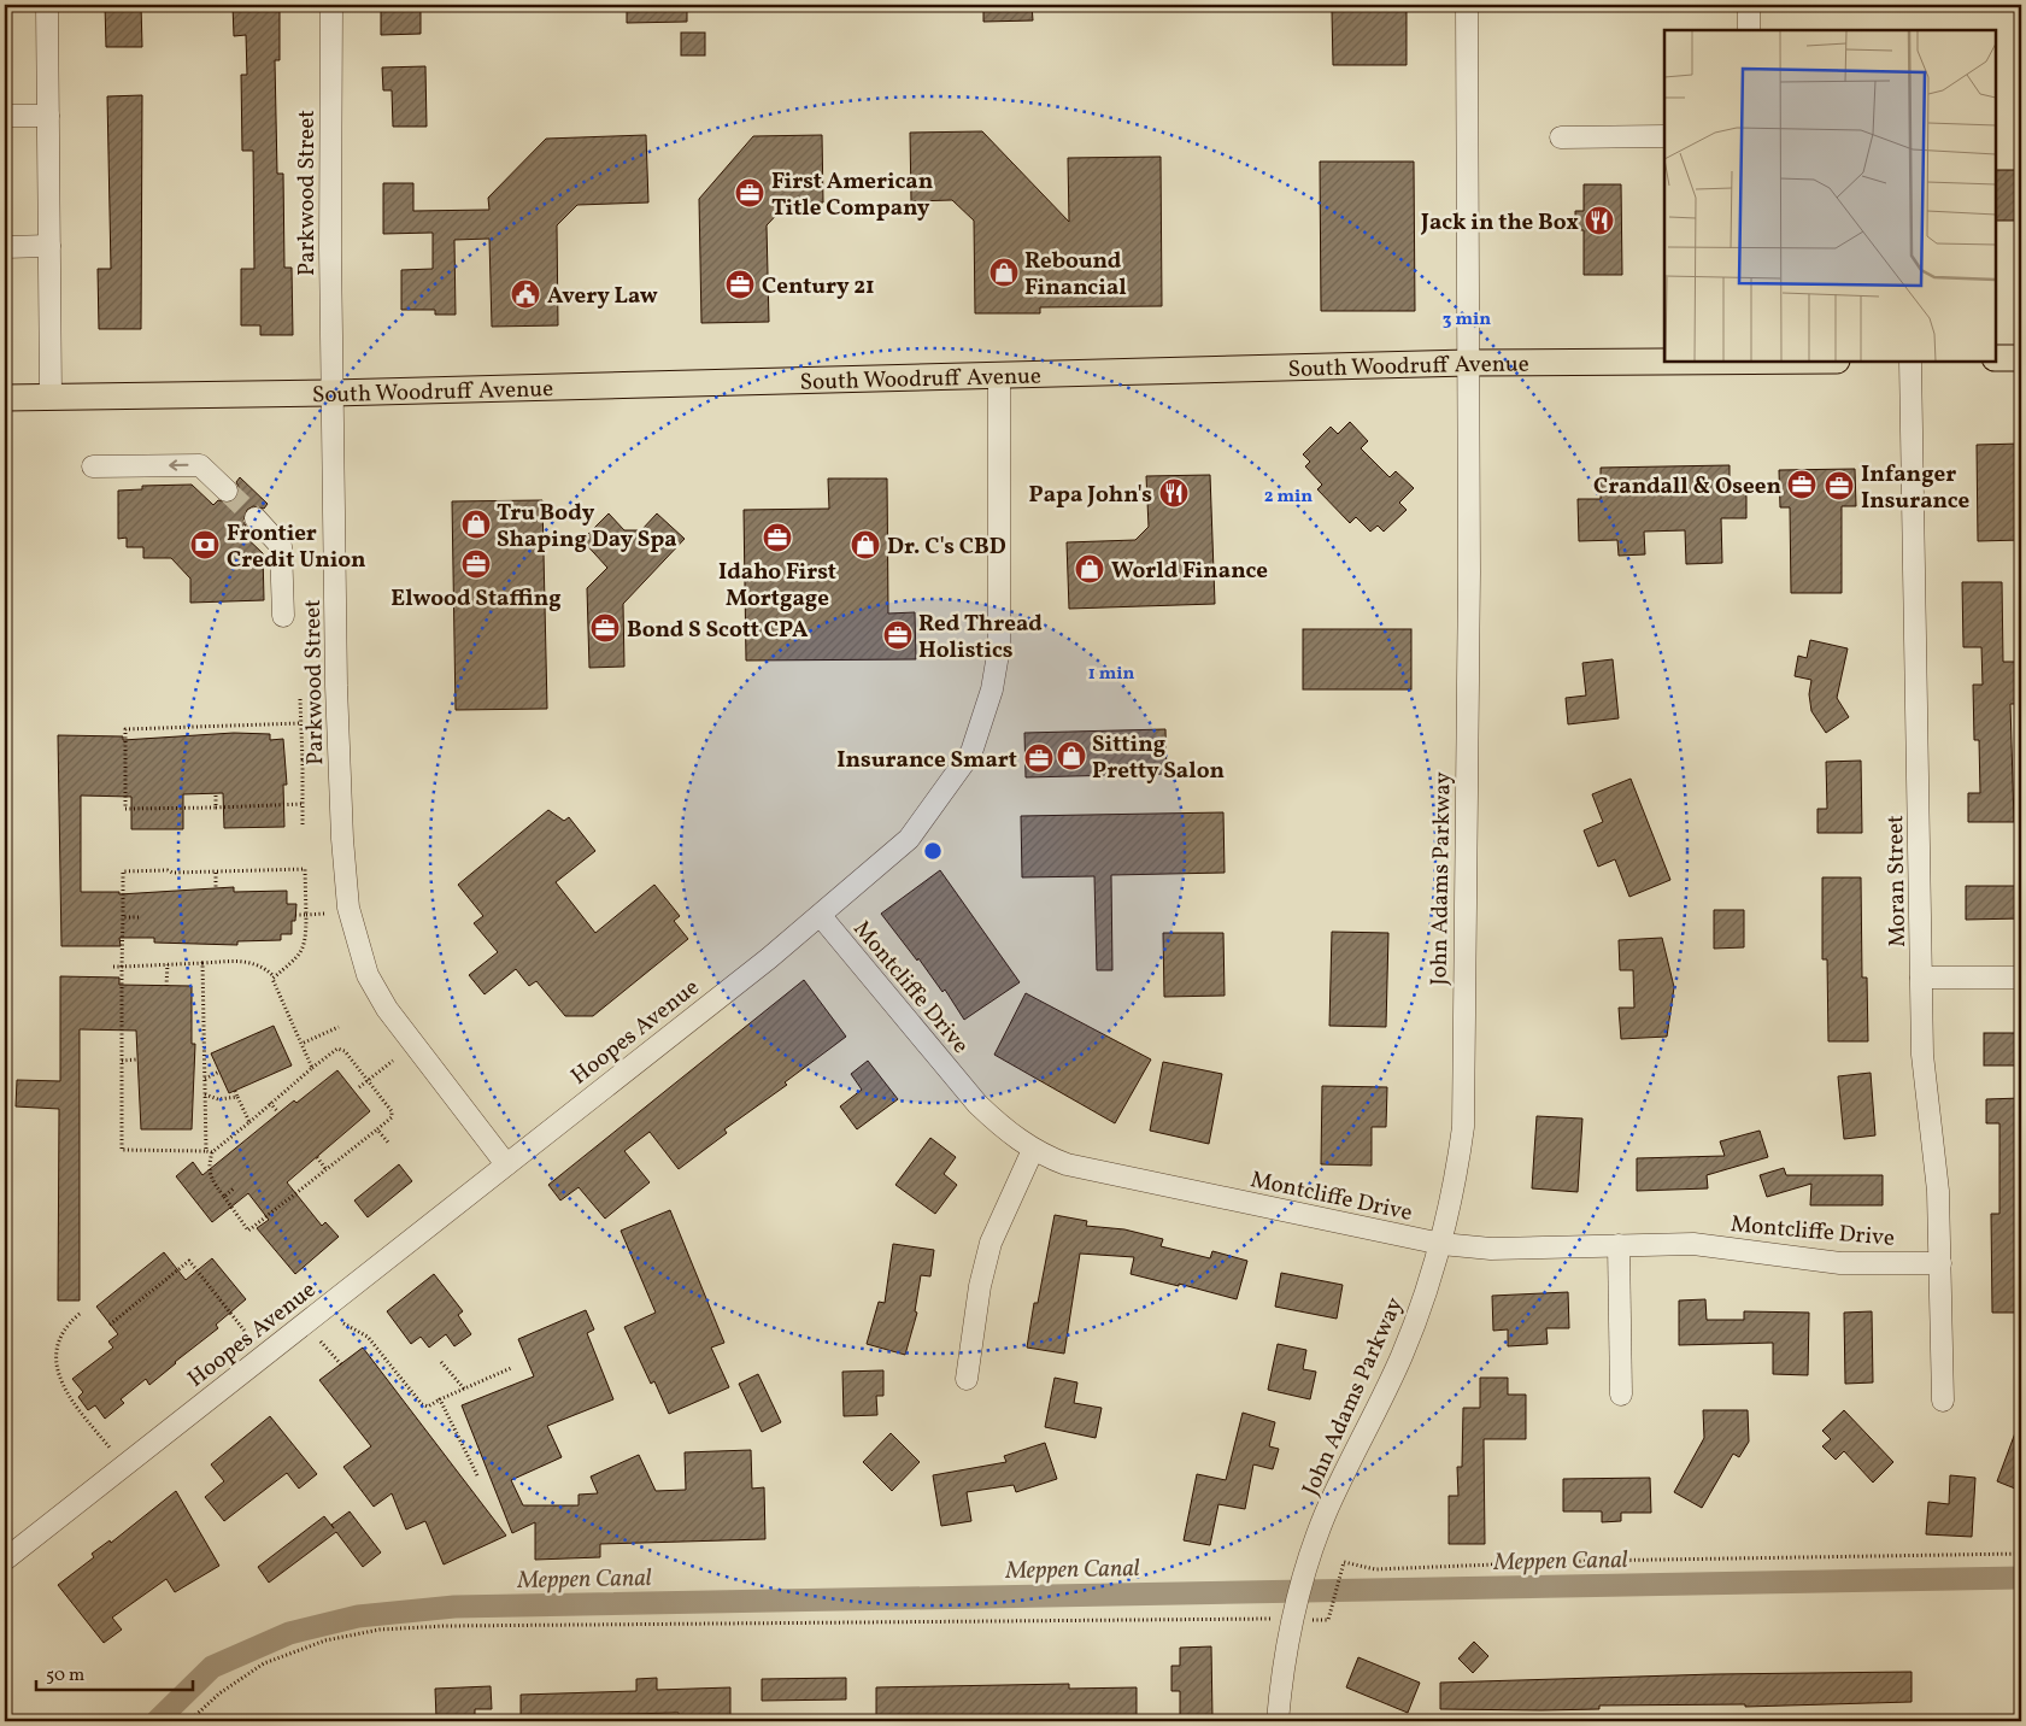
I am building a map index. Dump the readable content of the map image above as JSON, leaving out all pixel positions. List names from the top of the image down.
{
  "streets": {
    "main road": ["South Woodruff Avenue"],
    "street": [
      "Parkwood Street",
      "John Adams Parkway",
      "Moran Street",
      "Montcliffe Drive",
      "Hoopes Avenue"
    ]
  },
  "crossings": [
    ["Parkwood Street", "South Woodruff Avenue"],
    ["Parkwood Street", "Hoopes Avenue"],
    ["South Woodruff Avenue", "John Adams Parkway"],
    ["South Woodruff Avenue", "Hoopes Avenue"],
    ["John Adams Parkway", "Montcliffe Drive"],
    ["Moran Street", "Montcliffe Drive"],
    ["Montcliffe Drive", "Hoopes Avenue"]
  ],
  "water": ["Meppen Canal"],
  "places": {
    "office": [
      "First American Title Company",
      "Century 21",
      "Crandall & Oseen",
      "Infanger Insurance",
      "Idaho First Mortgage",
      "Elwood Staffing",
      "Bond S Scott CPA",
      "Red Thread Holistics",
      "Insurance Smart"
    ],
    "restaurant": ["Jack in the Box", "Papa John's"],
    "shop": [
      "Rebound Financial",
      "Tru Body Shaping Day Spa",
      "Dr. C's CBD",
      "World Finance",
      "Sitting Pretty Salon"
    ],
    "public building": ["Avery Law"],
    "bank": ["Frontier Credit Union"]
  },
  "scale_bar": "50 m",
  "rings": ["3 min", "2 min", "1 min"]
}
